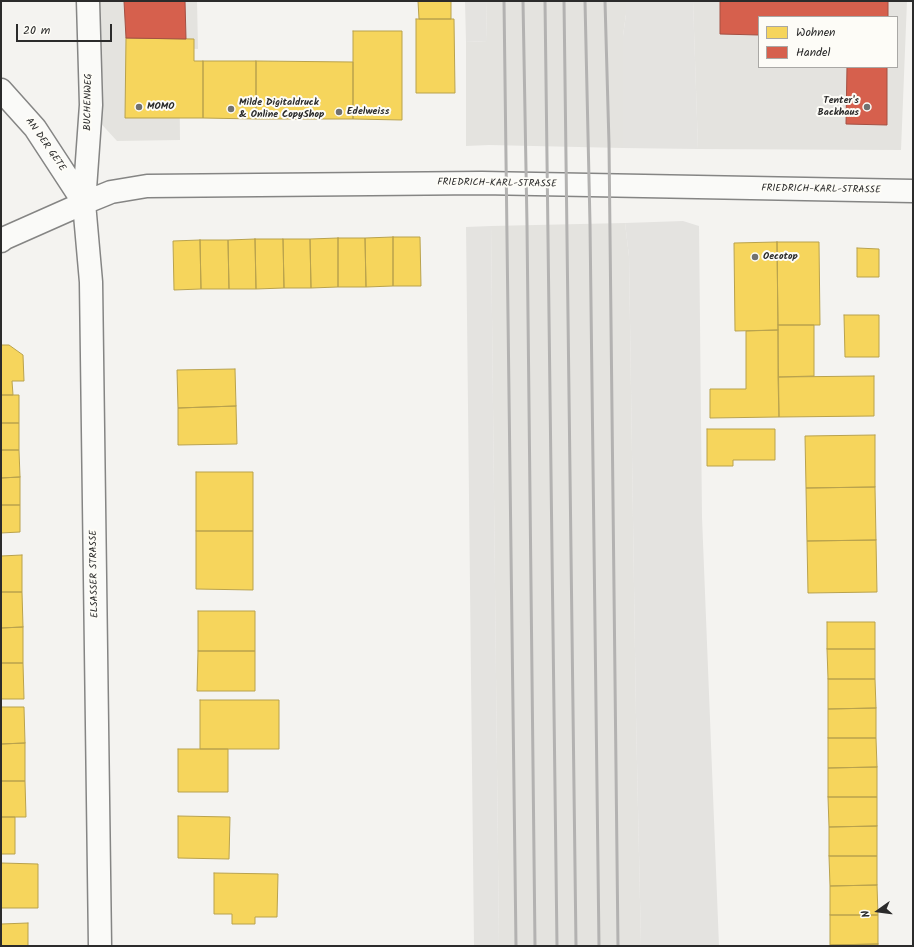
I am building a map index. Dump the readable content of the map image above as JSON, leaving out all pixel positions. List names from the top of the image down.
{
  "streets": {
    "street": [
      "BUCHENWEG",
      "AN DER GETE",
      "FRIEDRICH-KARL-STRASSE",
      "ELSASSER STRASSE"
    ]
  },
  "crossings": [
    ["BUCHENWEG", "AN DER GETE"],
    ["BUCHENWEG", "FRIEDRICH-KARL-STRASSE"],
    ["BUCHENWEG", "ELSASSER STRASSE"],
    ["AN DER GETE", "FRIEDRICH-KARL-STRASSE"],
    ["AN DER GETE", "ELSASSER STRASSE"],
    ["FRIEDRICH-KARL-STRASSE", "ELSASSER STRASSE"]
  ],
  "places": [
    "MOMO",
    "Tenter's Backhaus",
    "Milde Digitaldruck & Online CopyShop",
    "Edelweiss",
    "Oecotop"
  ],
  "legend": ["Wohnen", "Handel"],
  "scale_bar": "20 m",
  "north": "left"
}
